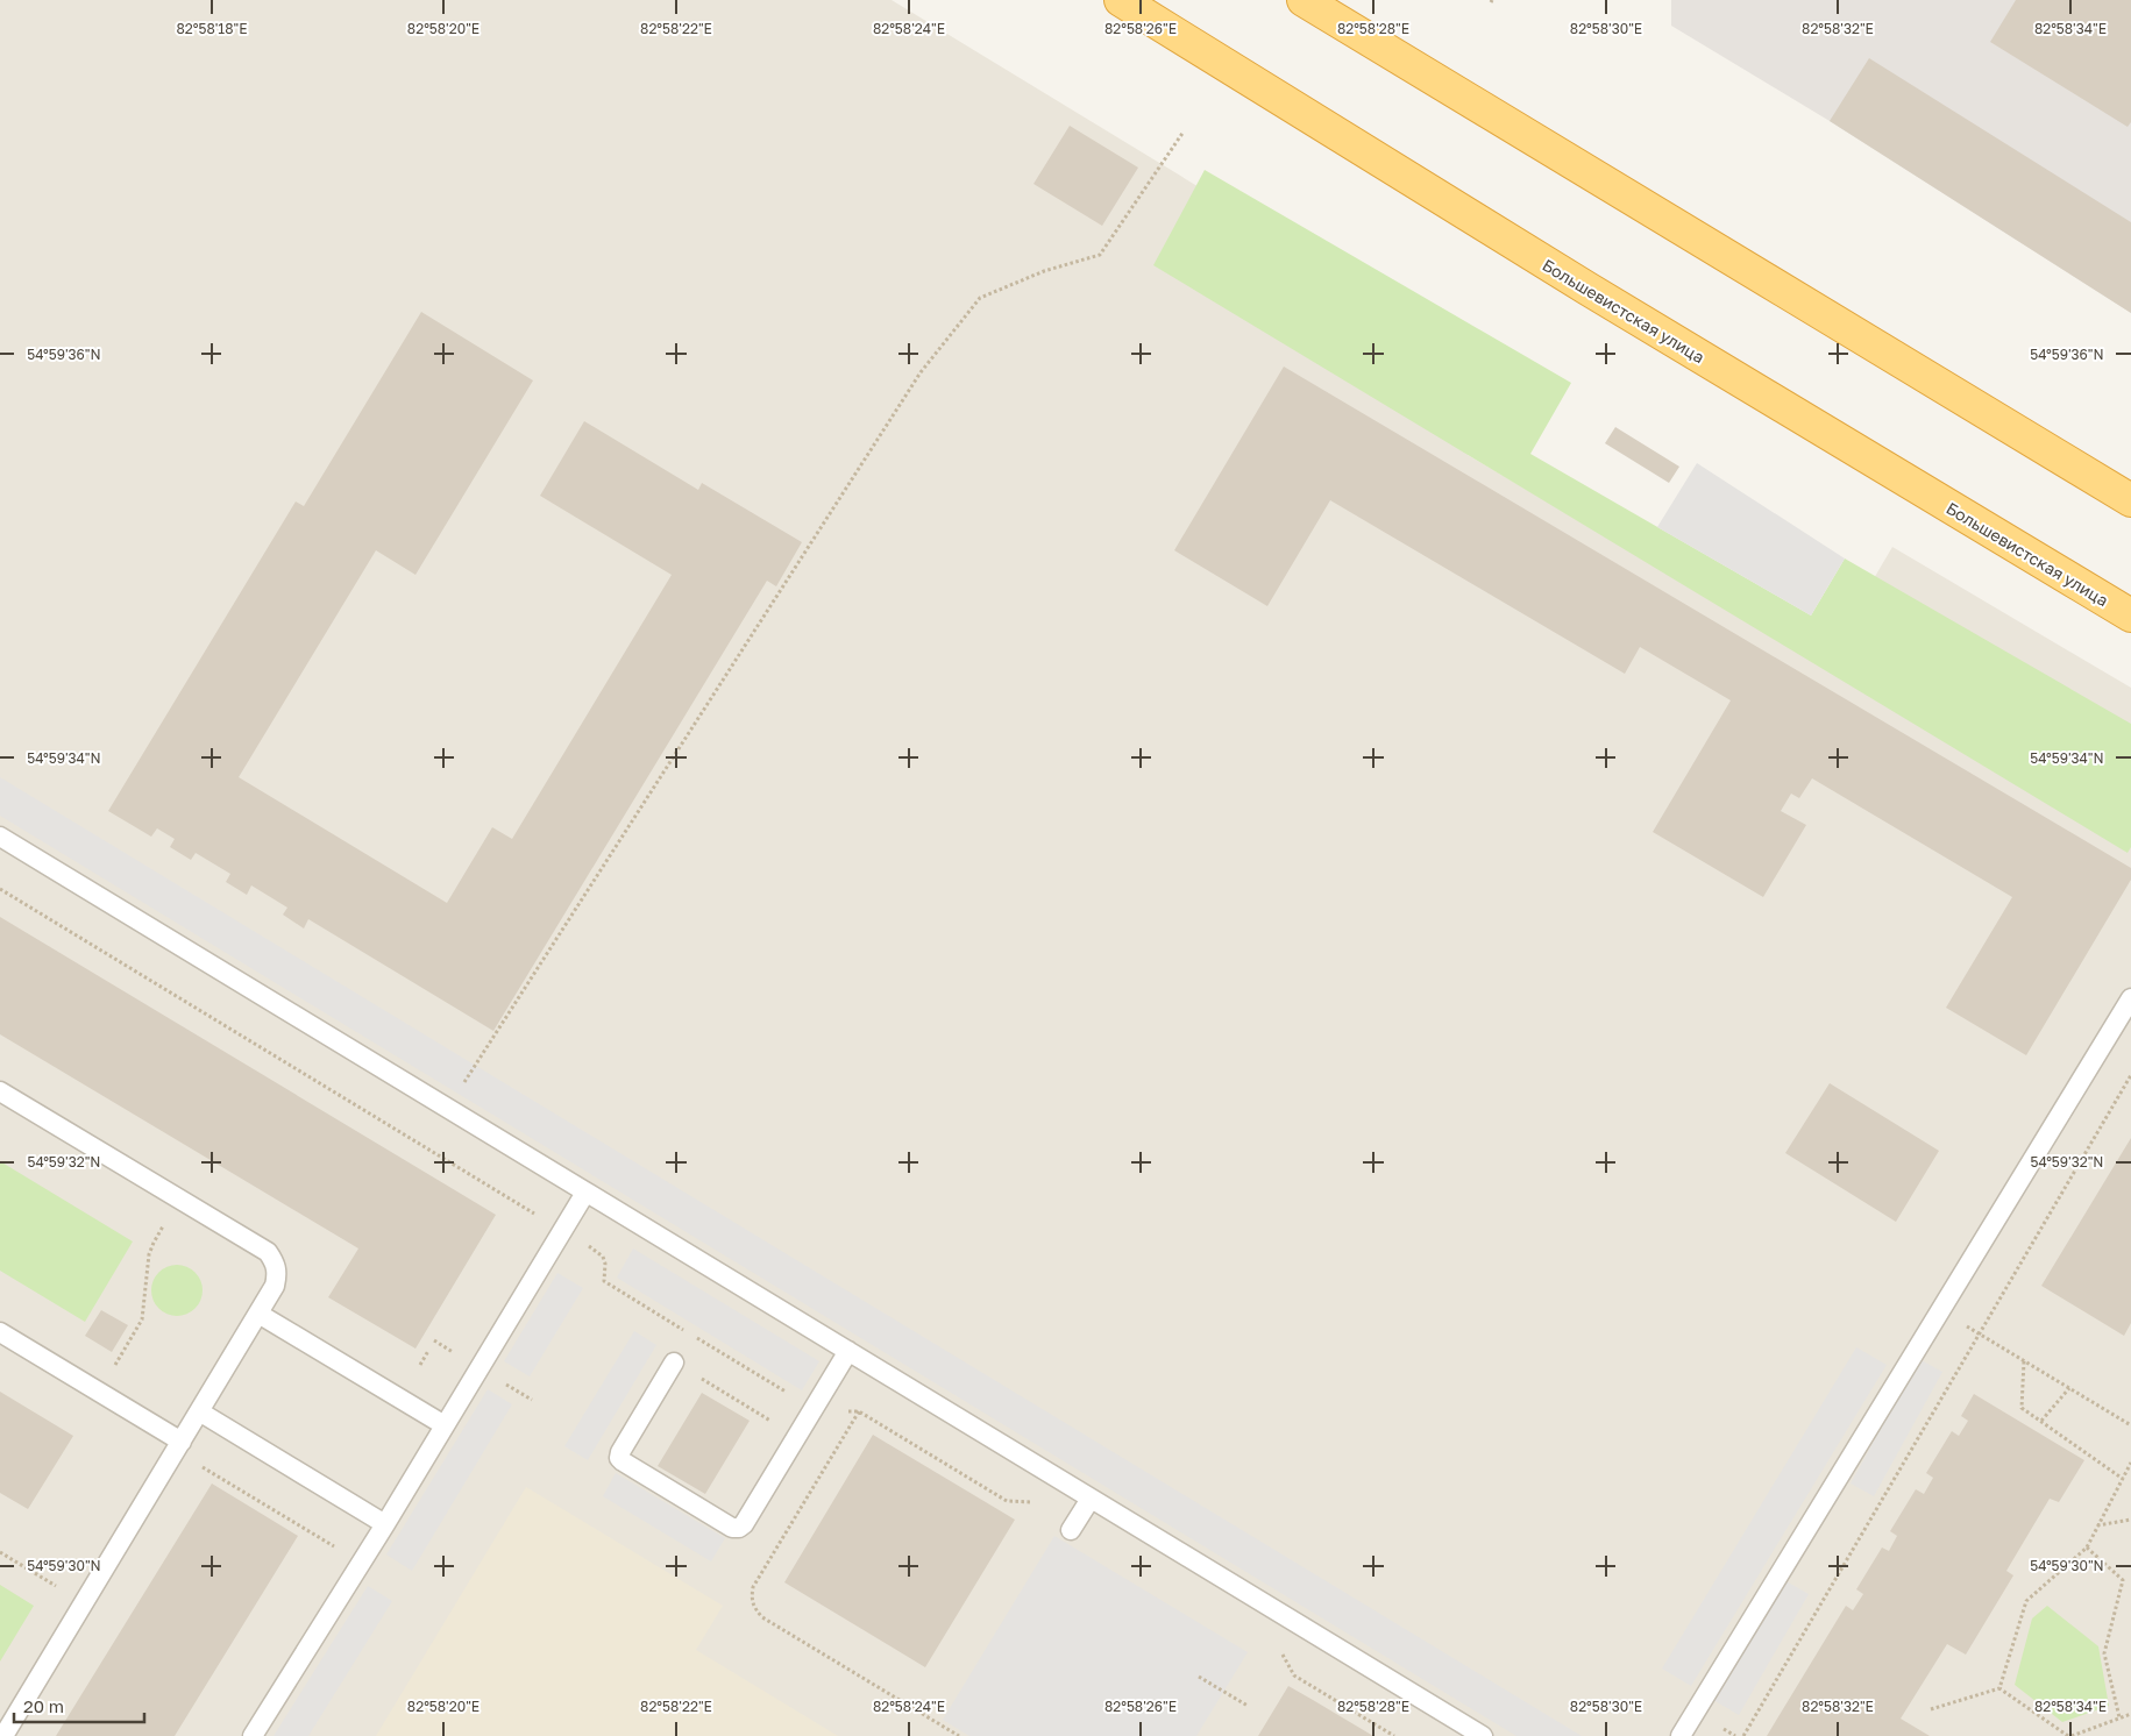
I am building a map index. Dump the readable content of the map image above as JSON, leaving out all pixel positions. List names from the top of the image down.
{
  "streets": {
    "highway": ["Большевистская улица"]
  },
  "scale_bar": "20 m",
  "coordinates": [
    "82°58'18\"E",
    "82°58'20\"E",
    "82°58'22\"E",
    "82°58'24\"E",
    "82°58'26\"E",
    "82°58'28\"E",
    "82°58'30\"E",
    "82°58'32\"E",
    "82°58'34\"E",
    "54°59'36\"N",
    "54°59'34\"N",
    "54°59'32\"N",
    "54°59'30\"N"
  ]
}
